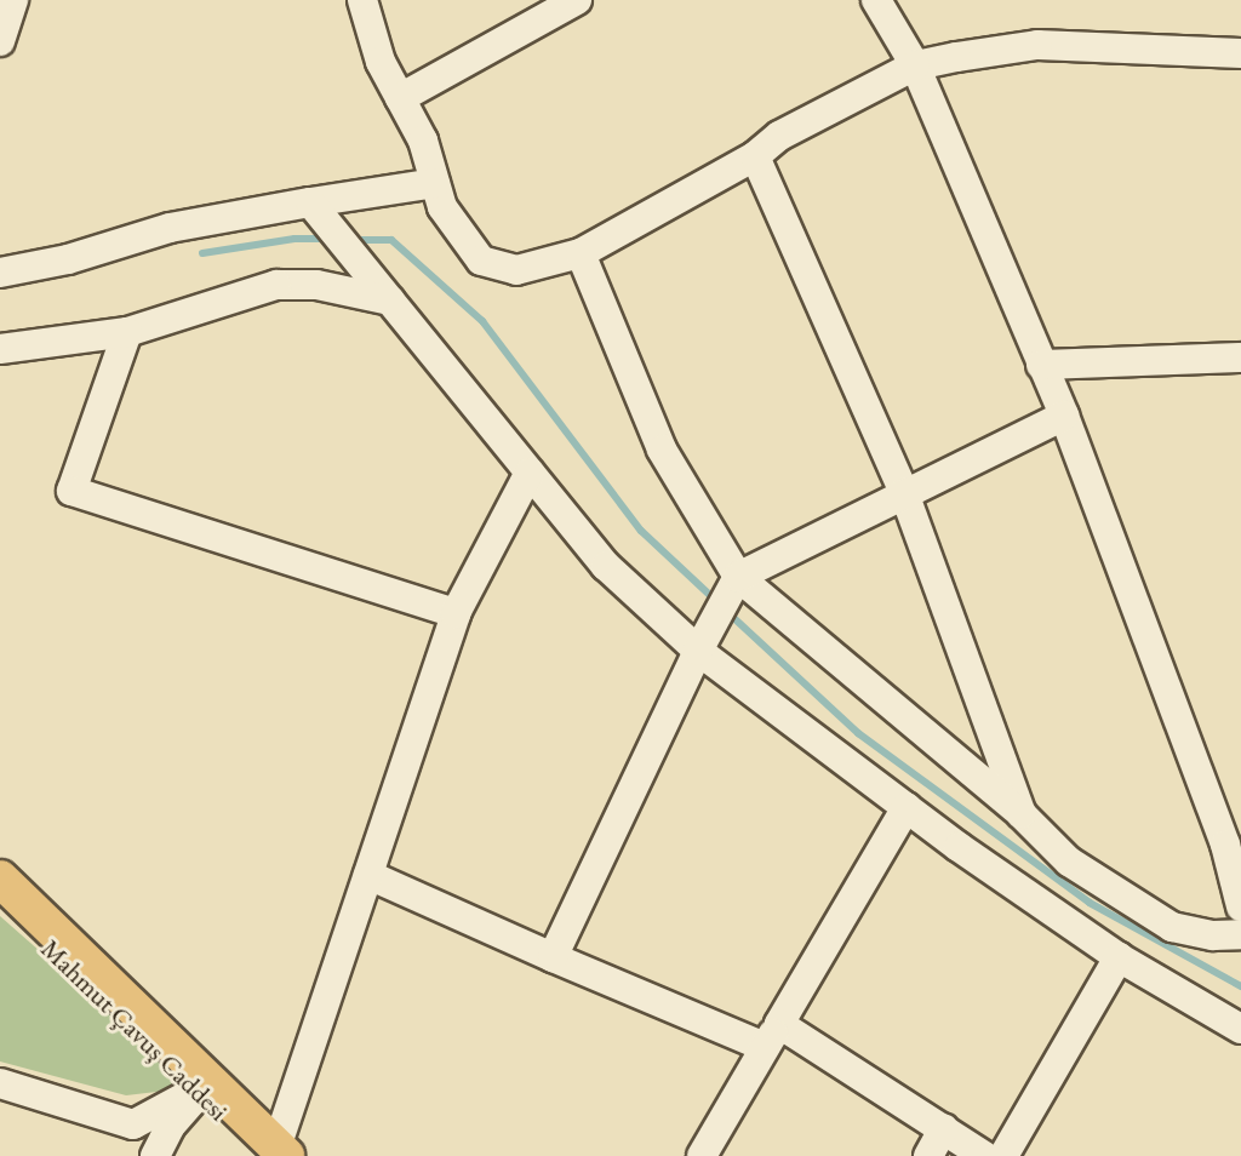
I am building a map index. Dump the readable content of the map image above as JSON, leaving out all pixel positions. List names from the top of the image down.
{
  "streets": {
    "main road": ["Mahmut Çavuş Caddesi"]
  }
}
